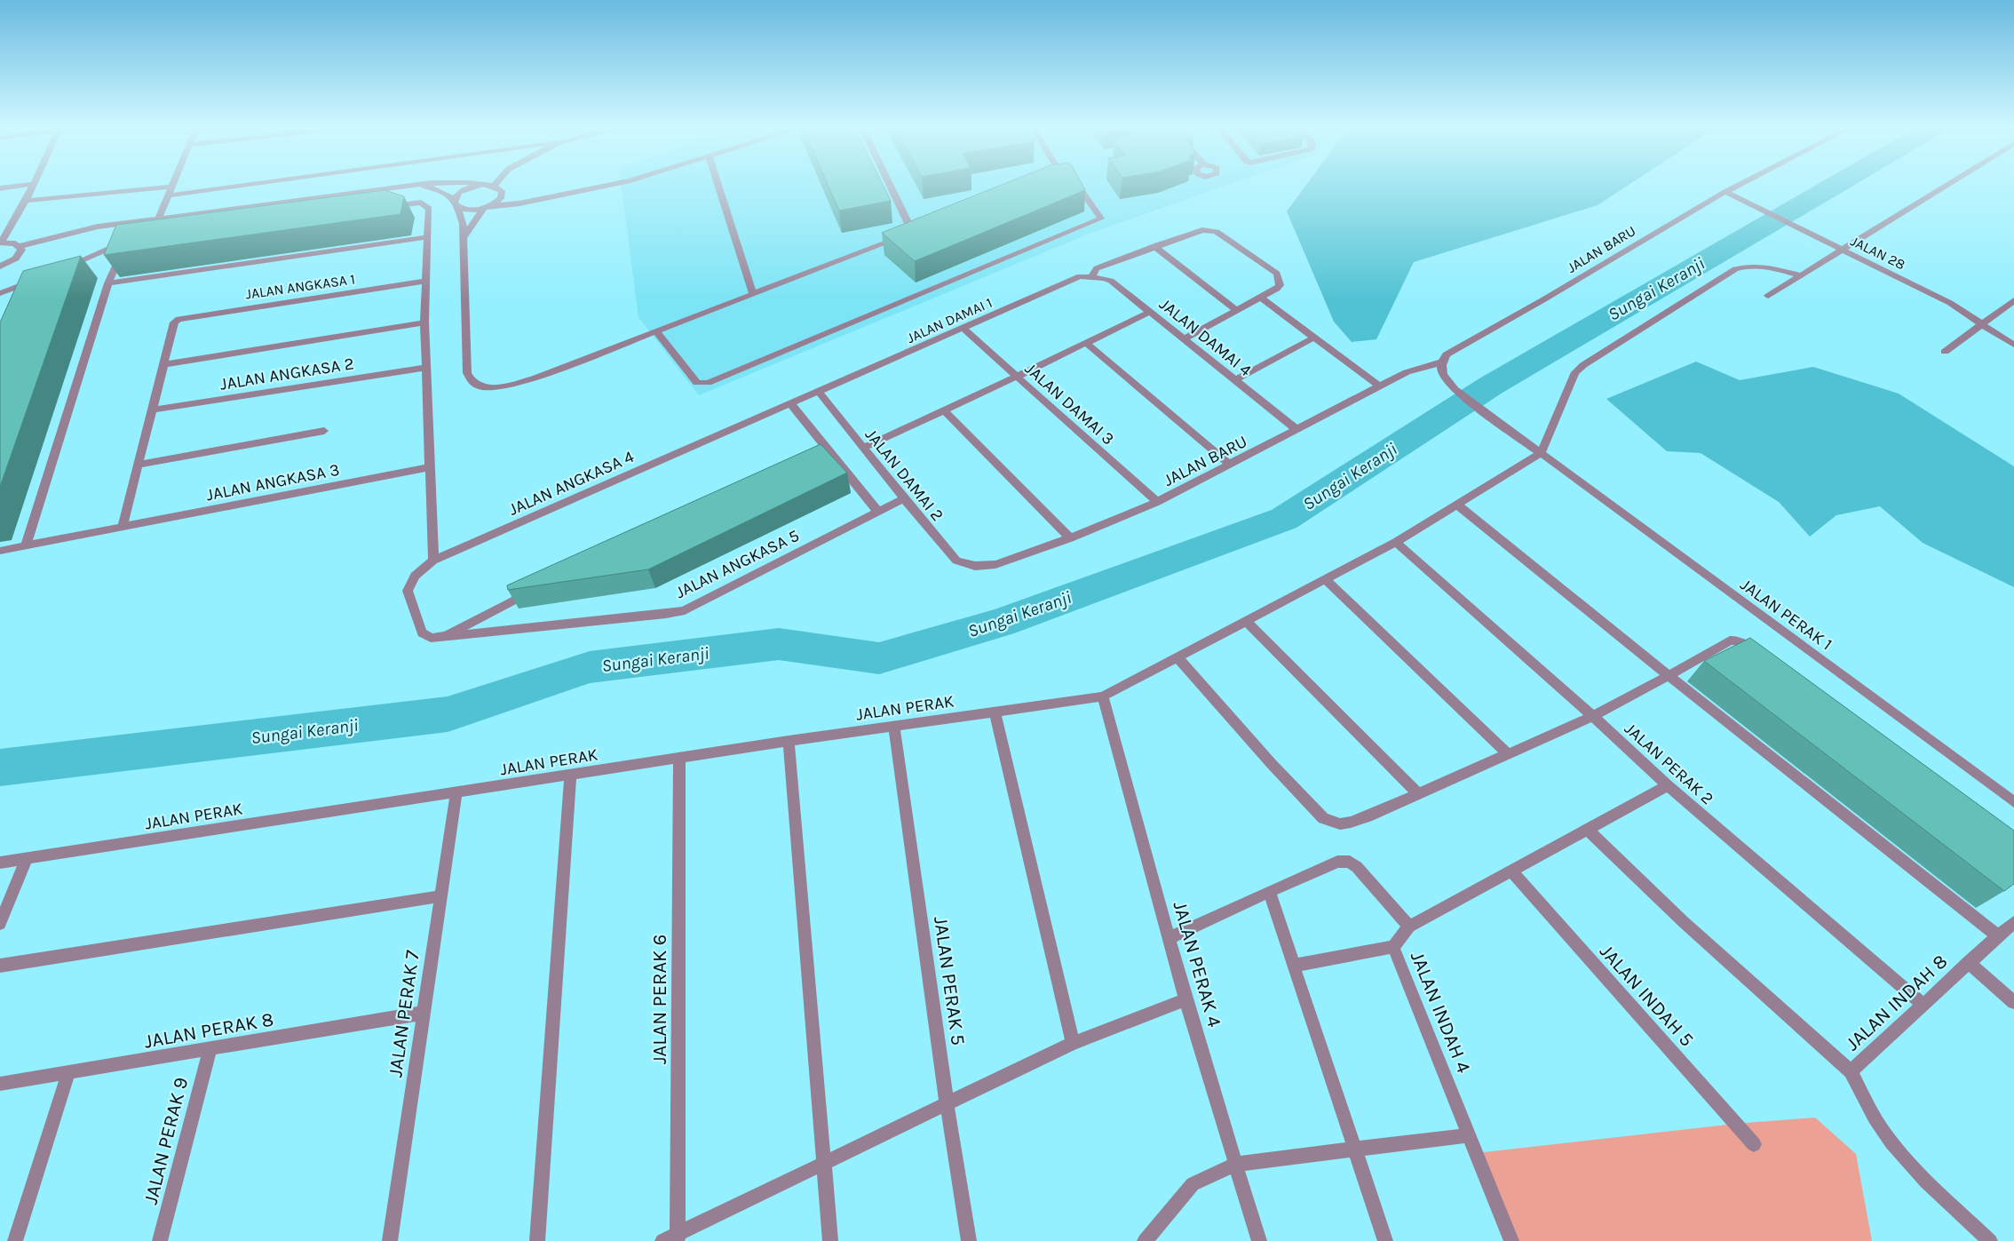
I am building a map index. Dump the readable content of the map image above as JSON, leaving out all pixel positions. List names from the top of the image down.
{
  "streets": {
    "street": [
      "JALAN BARU",
      "JALAN 28",
      "JALAN ANGKASA 1",
      "JALAN DAMAI 1",
      "JALAN DAMAI 4",
      "JALAN ANGKASA 2",
      "JALAN DAMAI 3",
      "JALAN DAMAI 2",
      "JALAN ANGKASA 3",
      "JALAN ANGKASA 4",
      "JALAN ANGKASA 5",
      "JALAN PERAK 1",
      "JALAN PERAK",
      "JALAN PERAK 2",
      "JALAN PERAK 4",
      "JALAN PERAK 5",
      "JALAN INDAH 5",
      "JALAN PERAK 6",
      "JALAN INDAH 8",
      "JALAN INDAH 4",
      "JALAN PERAK 7",
      "JALAN PERAK 8",
      "JALAN PERAK 9"
    ]
  },
  "crossings": [
    ["JALAN BARU", "JALAN 28"],
    ["JALAN BARU", "JALAN DAMAI 4"],
    ["JALAN BARU", "JALAN DAMAI 3"],
    ["JALAN BARU", "JALAN DAMAI 2"],
    ["JALAN DAMAI 1", "JALAN DAMAI 4"],
    ["JALAN DAMAI 1", "JALAN DAMAI 3"],
    ["JALAN DAMAI 1", "JALAN DAMAI 2"],
    ["JALAN DAMAI 1", "JALAN ANGKASA 4"],
    ["JALAN DAMAI 2", "JALAN ANGKASA 4"],
    ["JALAN DAMAI 2", "JALAN ANGKASA 5"],
    ["JALAN ANGKASA 4", "JALAN ANGKASA 5"],
    ["JALAN PERAK", "JALAN PERAK 4"],
    ["JALAN PERAK", "JALAN PERAK 5"],
    ["JALAN PERAK", "JALAN PERAK 6"],
    ["JALAN PERAK", "JALAN PERAK 7"],
    ["JALAN PERAK 2", "JALAN INDAH 8"],
    ["JALAN PERAK 2", "JALAN INDAH 4"],
    ["JALAN INDAH 5", "JALAN INDAH 4"],
    ["JALAN PERAK 7", "JALAN PERAK 8"],
    ["JALAN PERAK 8", "JALAN PERAK 9"]
  ],
  "water": ["Sungai Keranji"]
}
